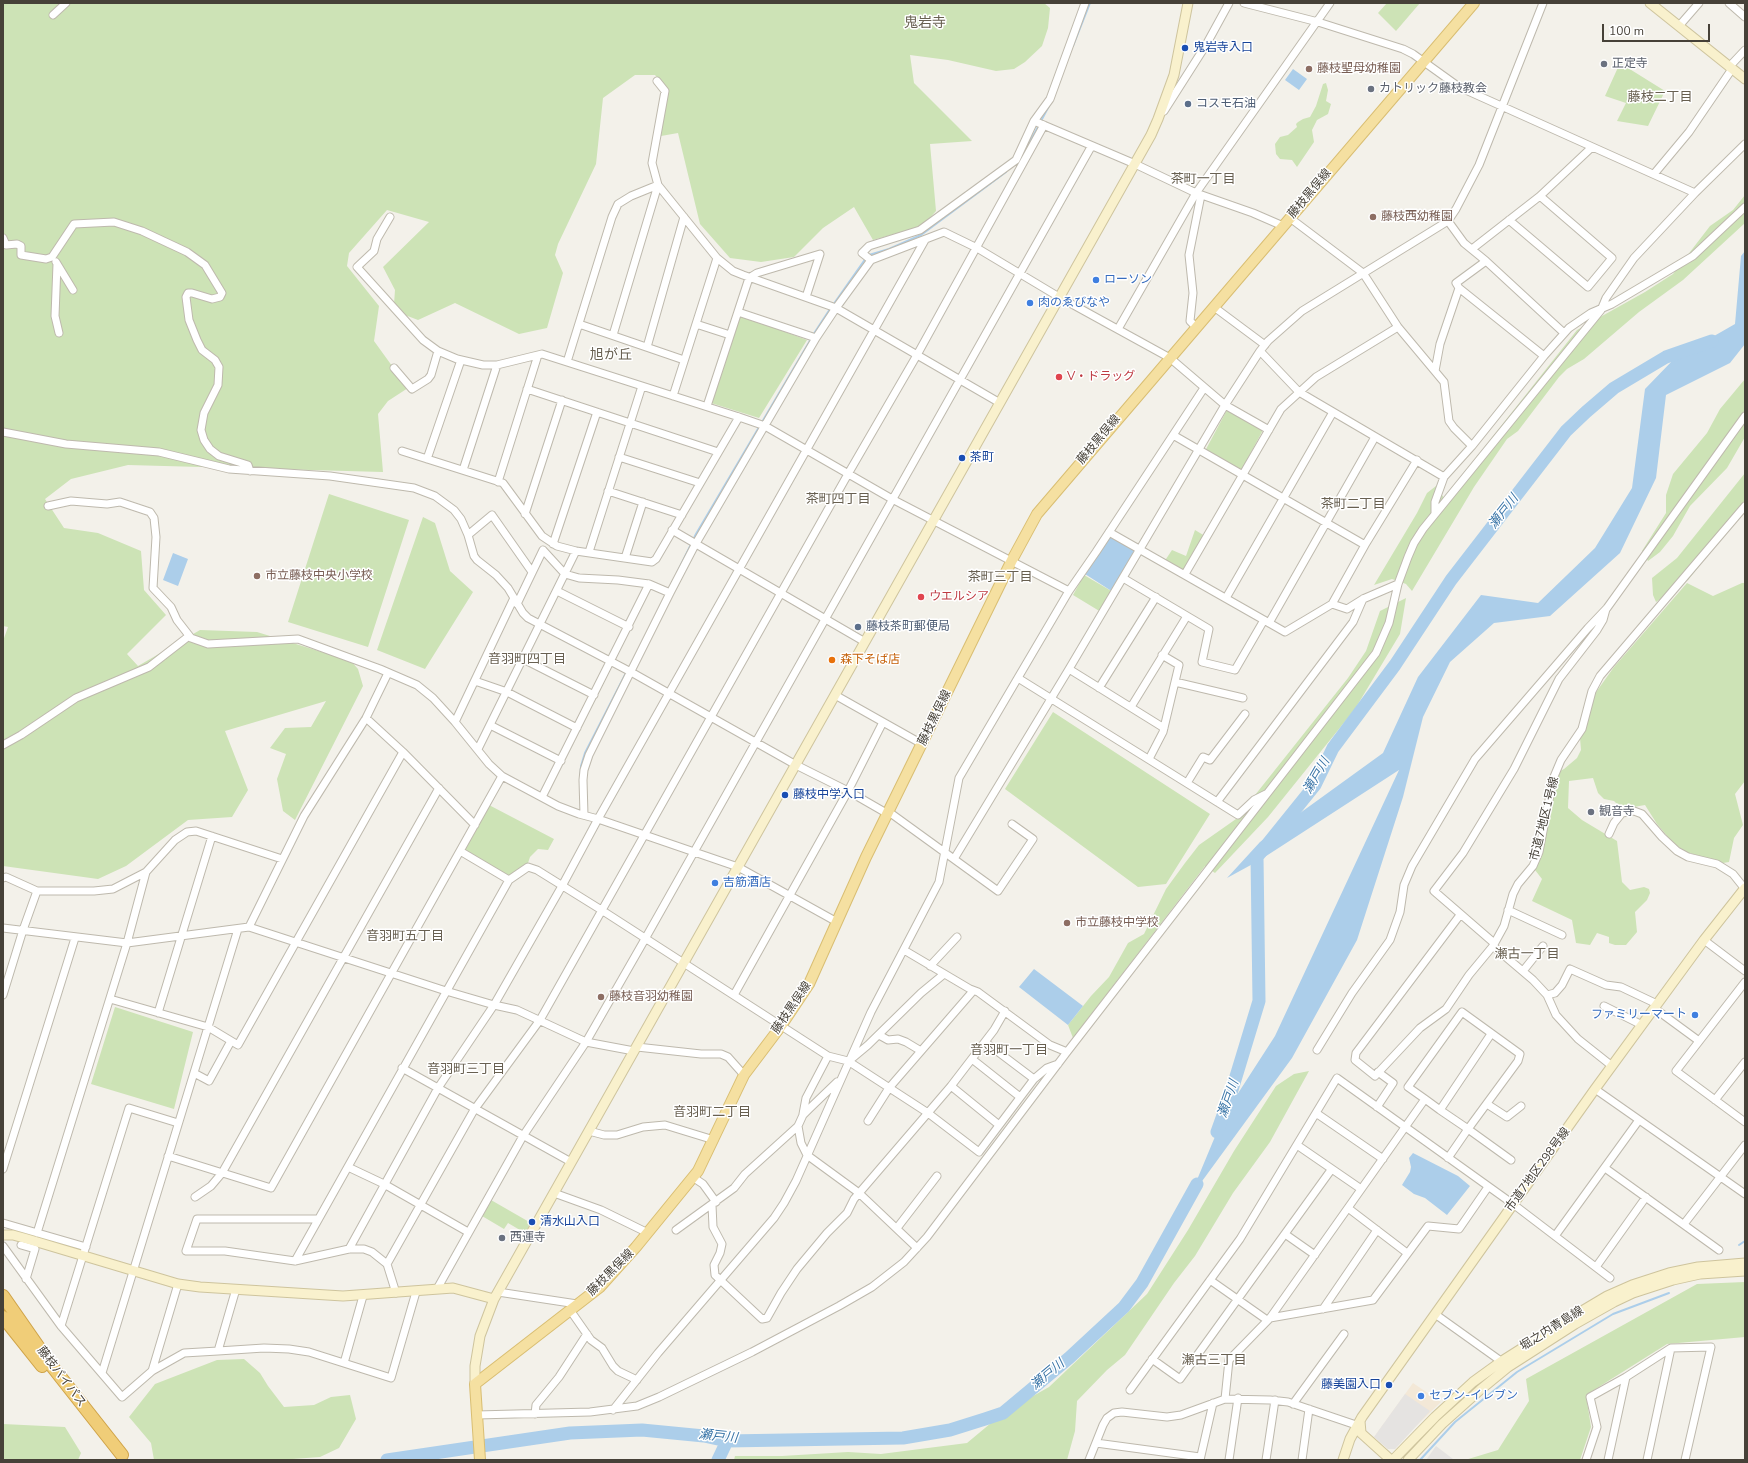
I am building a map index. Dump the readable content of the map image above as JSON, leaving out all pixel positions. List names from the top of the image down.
{
  "streets": {
    "highway": ["藤枝バイパス"],
    "main road": ["藤枝黒俣線"],
    "street": ["市道7地区1号線", "市道7地区298号線", "堀之内青島線"]
  },
  "districts": [
    "鬼岩寺",
    "藤枝二丁目",
    "茶町一丁目",
    "旭が丘",
    "茶町四丁目",
    "茶町二丁目",
    "茶町三丁目",
    "音羽町四丁目",
    "音羽町五丁目",
    "瀬古一丁目",
    "音羽町一丁目",
    "音羽町三丁目",
    "音羽町二丁目",
    "瀬古三丁目"
  ],
  "water": ["瀬戸川"],
  "places": [
    "鬼岩寺入口",
    "正定寺",
    "藤枝聖母幼稚園",
    "カトリック藤枝教会",
    "コスモ石油",
    "藤枝西幼稚園",
    "ローソン",
    "肉のゑびなや",
    "V・ドラッグ",
    "茶町",
    "市立藤枝中央小学校",
    "ウエルシア",
    "藤枝茶町郵便局",
    "森下そば店",
    "藤枝中学入口",
    "観音寺",
    "吉筋酒店",
    "市立藤枝中学校",
    "藤枝音羽幼稚園",
    "ファミリーマート",
    "清水山入口",
    "西運寺",
    "藤美園入口",
    "セブン-イレブン"
  ],
  "scale_bar": "100 m"
}
